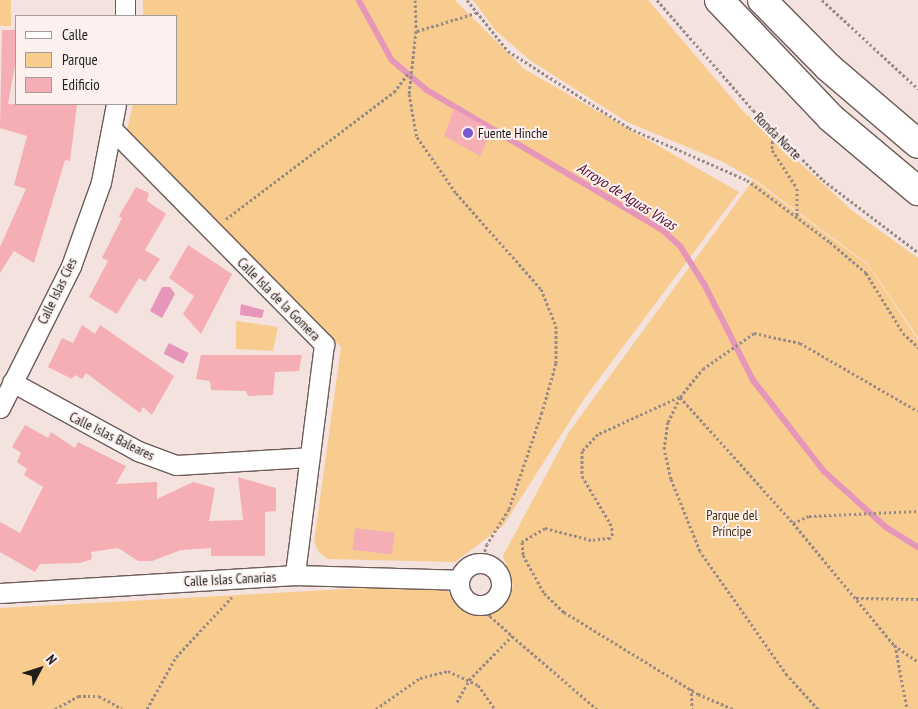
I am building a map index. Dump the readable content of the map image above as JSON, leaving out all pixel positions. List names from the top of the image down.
{
  "streets": {
    "street": [
      "Calle Islas Cíes",
      "Calle Isla de la Gomera",
      "Calle Islas Baleares",
      "Calle Islas Canarias"
    ],
    "path": ["Ronda Norte"]
  },
  "crossings": [
    ["Calle Islas Cíes", "Calle Isla de la Gomera"],
    ["Calle Islas Cíes", "Calle Islas Baleares"],
    ["Calle Isla de la Gomera", "Calle Islas Baleares"],
    ["Calle Isla de la Gomera", "Calle Islas Canarias"]
  ],
  "water": ["Arroyo de Aguas Vivas"],
  "parks": ["Parque del Príncipe"],
  "places": ["Fuente Hinche"],
  "legend": ["Calle", "Parque", "Edificio"],
  "north": "top right"
}
